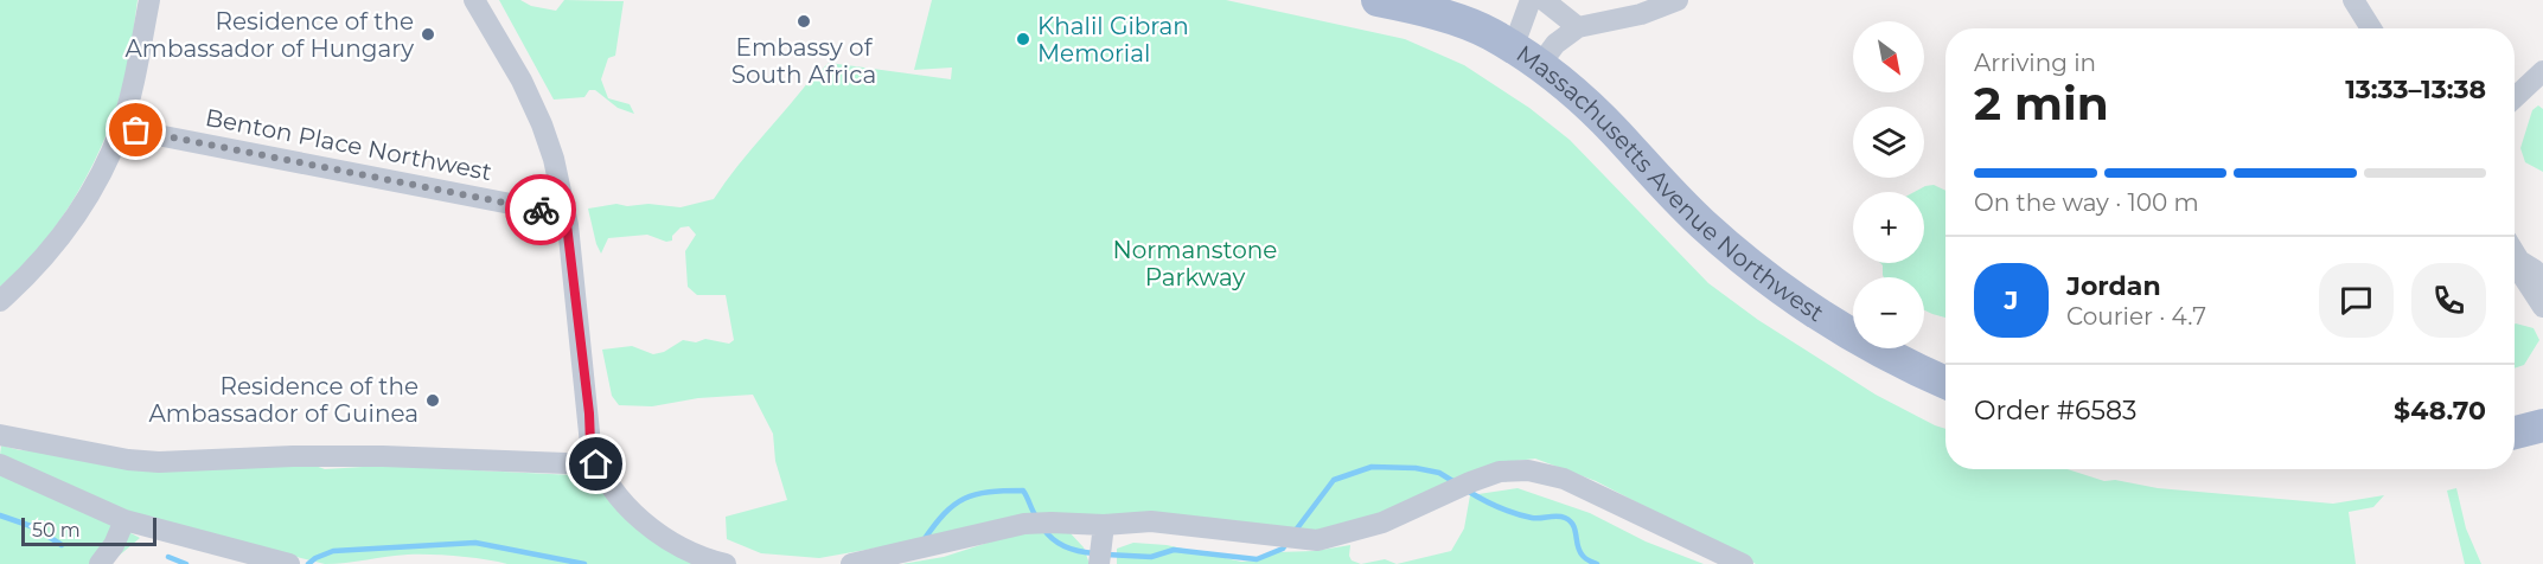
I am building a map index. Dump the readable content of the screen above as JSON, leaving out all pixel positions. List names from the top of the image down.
{
  "streets": {
    "main road": ["Massachusetts Avenue Northwest"],
    "street": ["Benton Place Northwest"]
  },
  "parks": ["Normanstone Parkway"],
  "places": [
    "Embassy of South Africa",
    "Residence of the Ambassador of Hungary",
    "Khalil Gibran Memorial",
    "Residence of the Ambassador of Guinea"
  ],
  "scale_bar": "50 m",
  "north": "bottom right",
  "page": {
    "map_buttons": ["+", "−"],
    "heading": ["2 min", "Arriving in", "13:33–13:38"],
    "panel": [
      "Jordan",
      "Courier · 4.7",
      "Order #6583",
      "$48.70"
    ],
    "bar": "On the way · 100 m",
    "round": "J",
    "scale": "50 m"
  }
}
